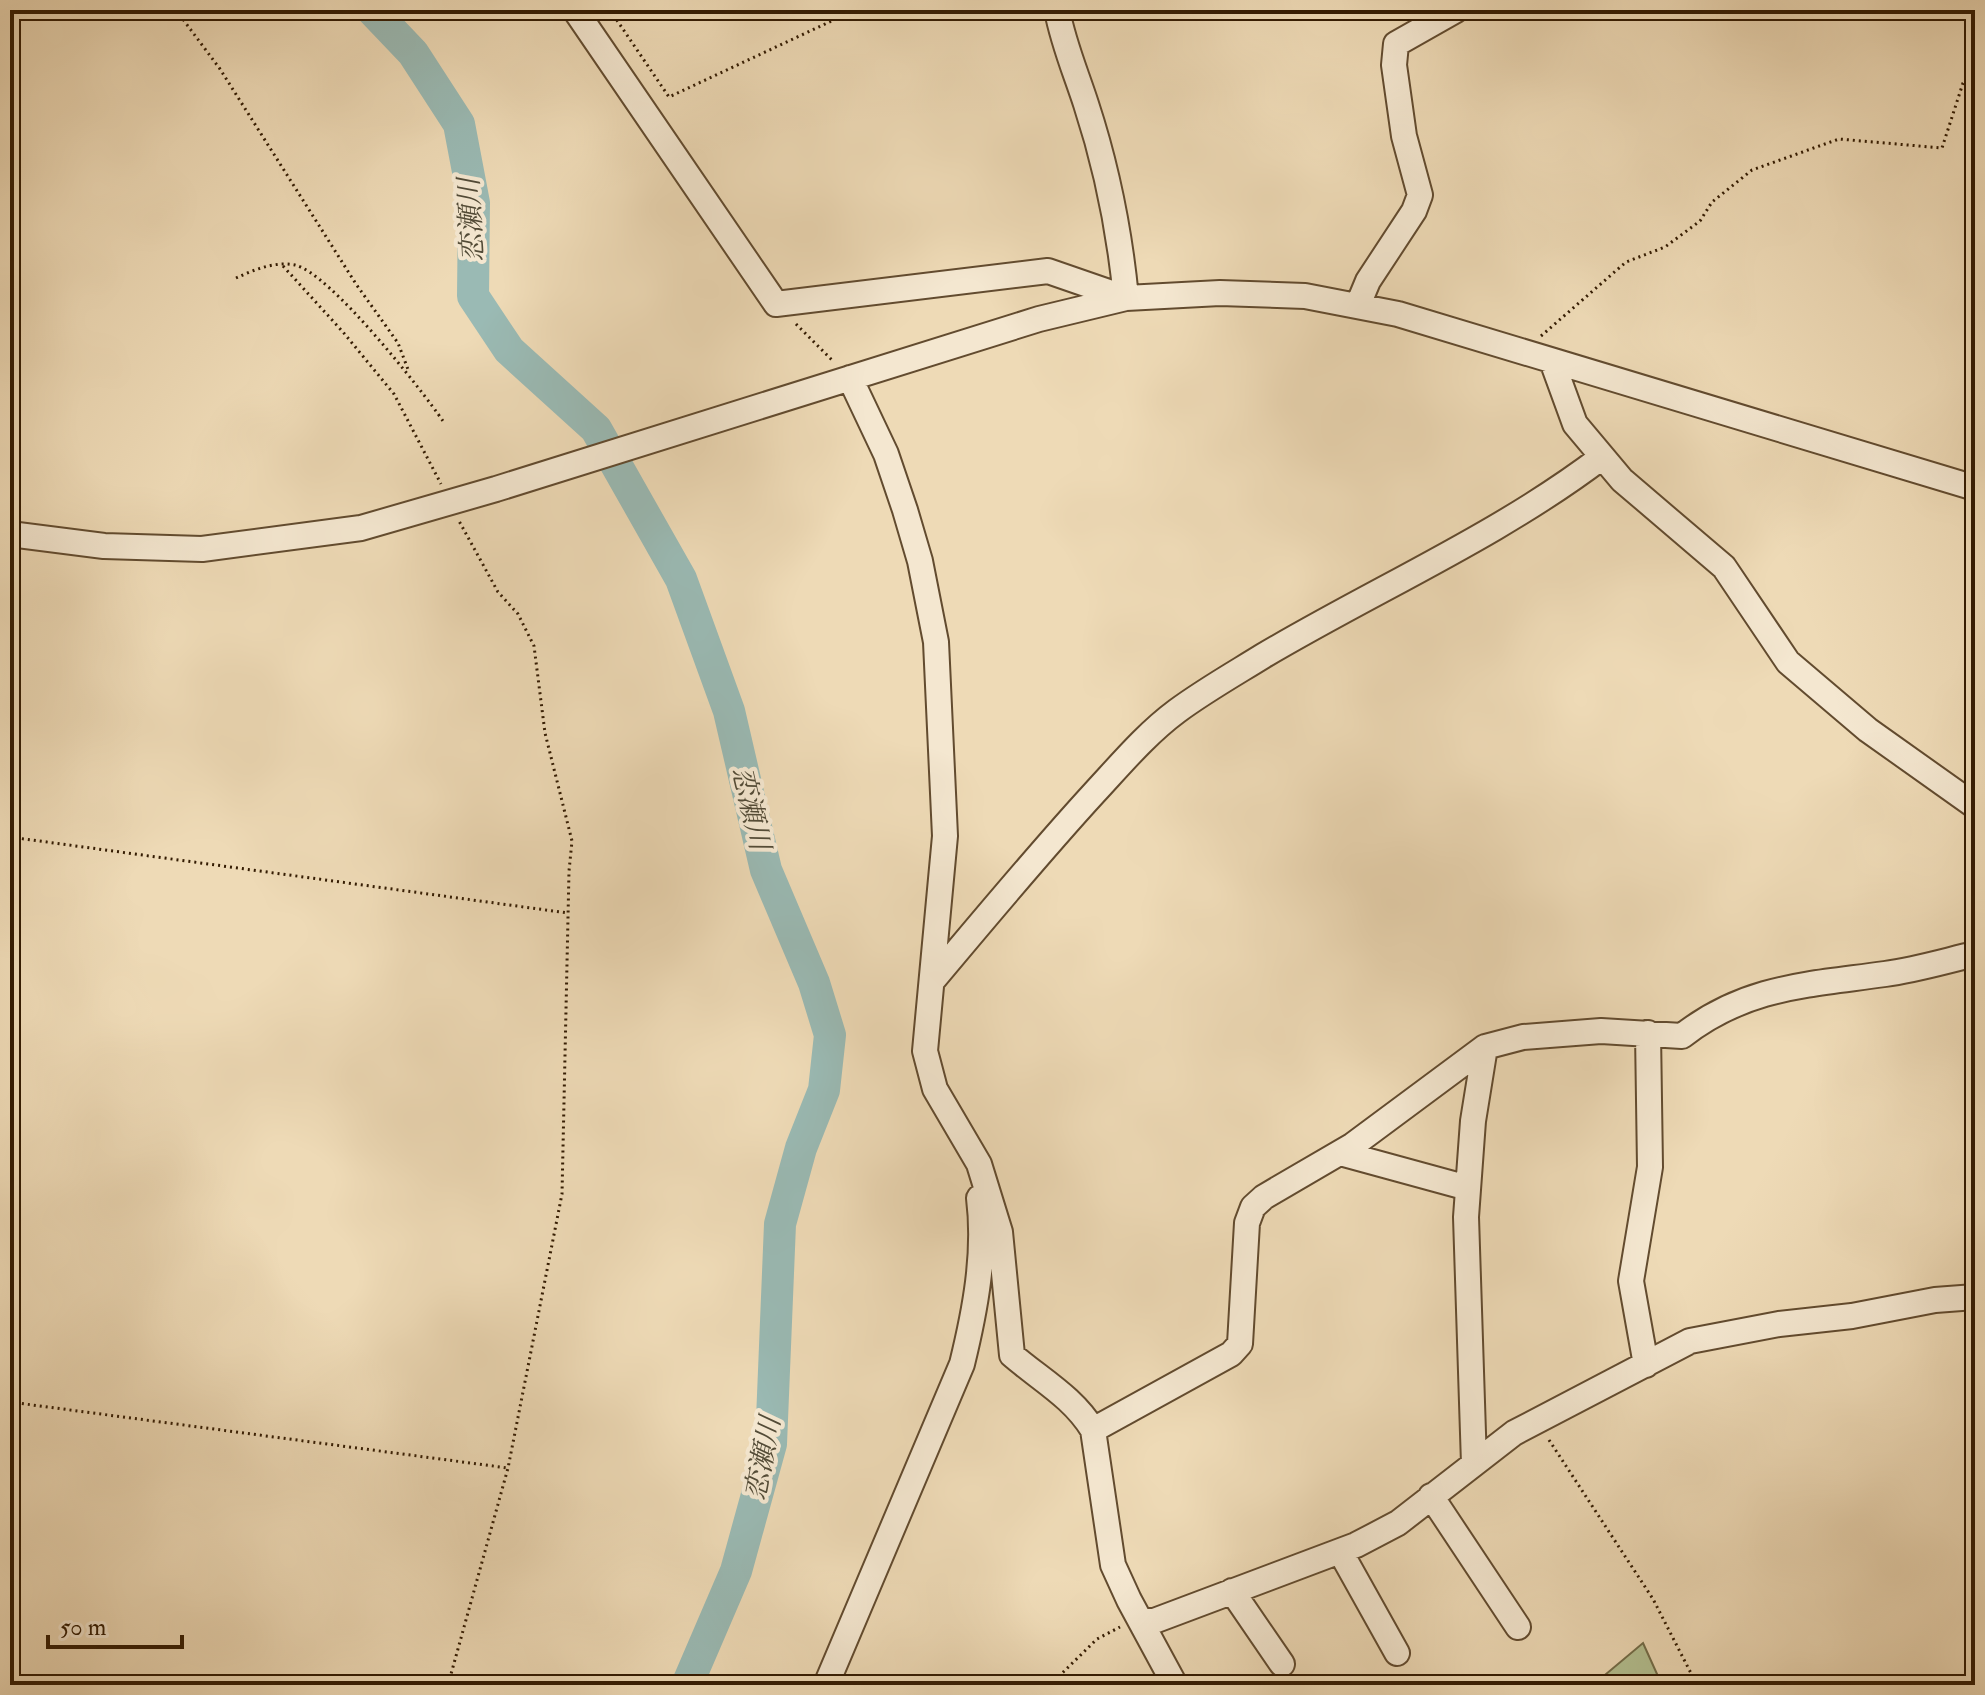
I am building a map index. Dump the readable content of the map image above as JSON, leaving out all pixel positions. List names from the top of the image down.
{
  "water": ["恋瀬川"],
  "scale_bar": "50 m"
}
